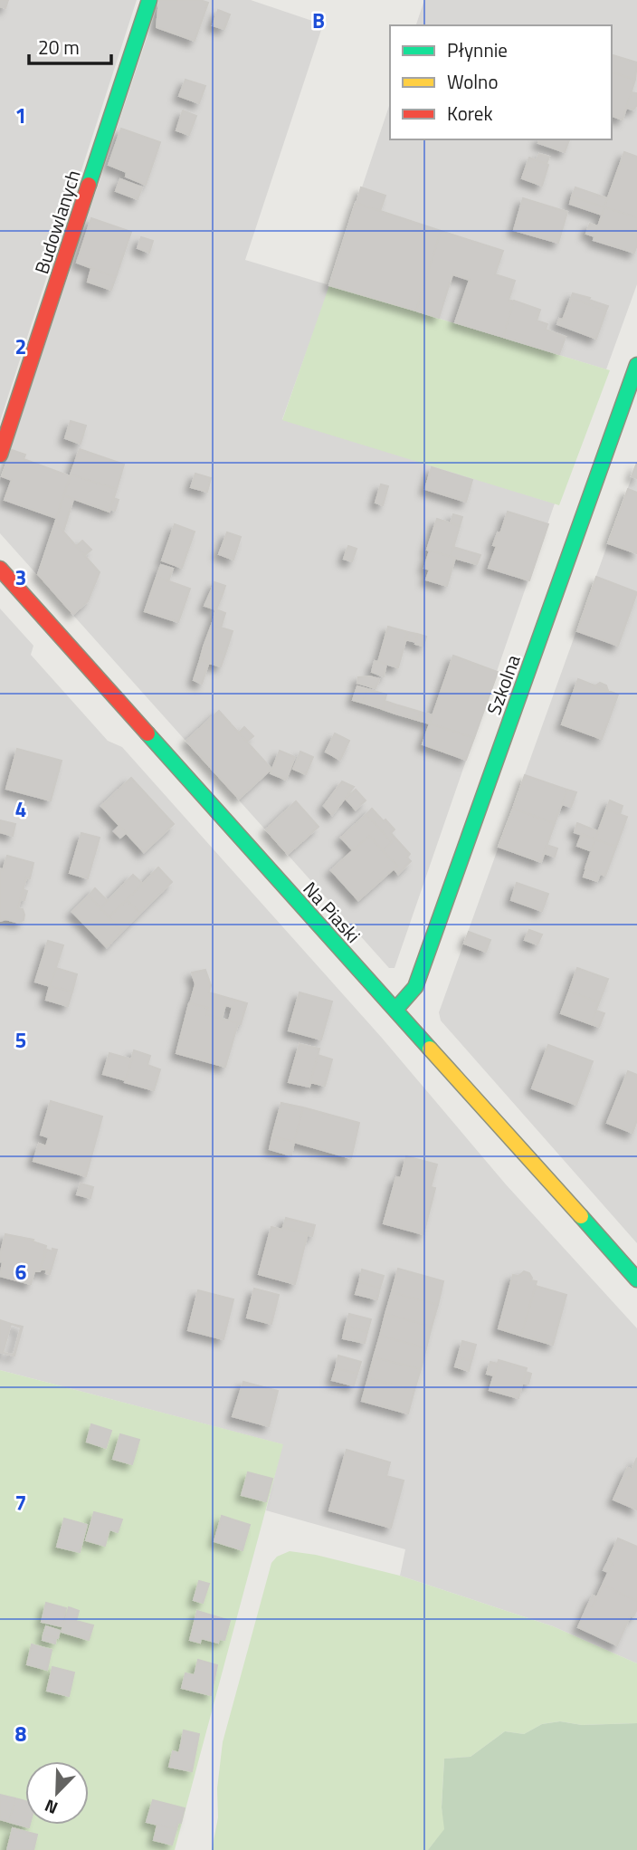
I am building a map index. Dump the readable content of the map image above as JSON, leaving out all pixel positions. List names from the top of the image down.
{
  "streets": {
    "street": ["Budowlanych", "Szkolna", "Na Piaski"]
  },
  "crossings": [
    ["Szkolna", "Na Piaski"]
  ],
  "legend": ["Płynnie", "Wolno", "Korek"],
  "scale_bar": "20 m",
  "north": "bottom left",
  "grid": {
    "columns": ["B"],
    "rows": [
      "1",
      "2",
      "3",
      "4",
      "5",
      "6",
      "7",
      "8"
    ]
  }
}
